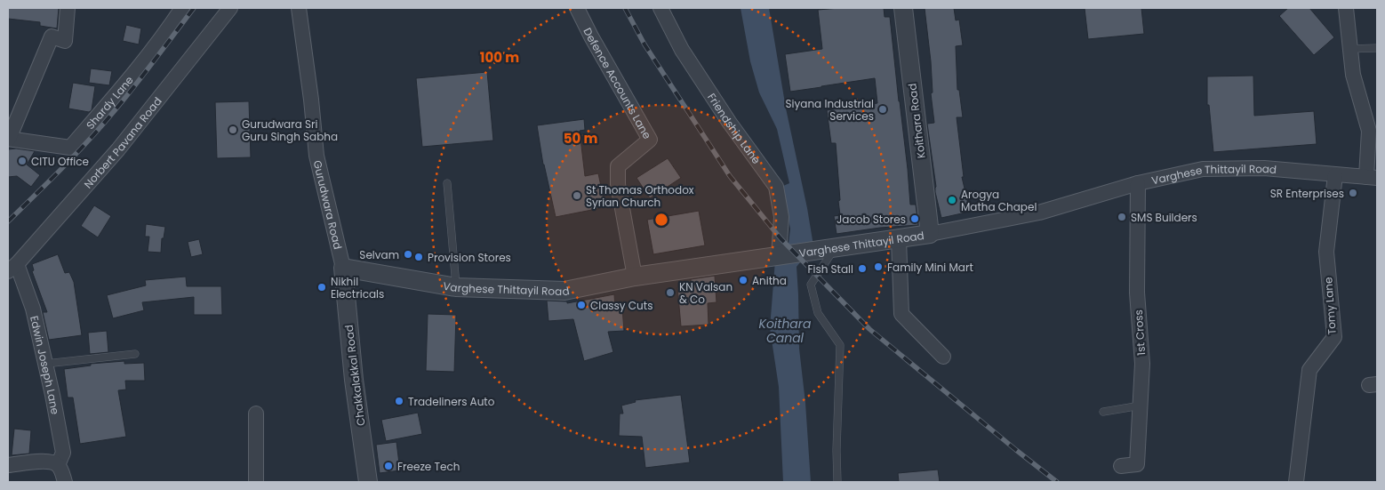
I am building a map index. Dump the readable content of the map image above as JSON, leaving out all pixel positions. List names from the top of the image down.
{
  "streets": {
    "street": [
      "Defence Accounts Lane",
      "Shardy Lane",
      "Koithara Road",
      "Friendship Lane",
      "Norbert Pavana Road",
      "Varghese Thittayil Road",
      "Gurudwara Road",
      "Tomy Lane",
      "1st Cross",
      "Edwin Joseph Lane",
      "Chakkalakkal Road"
    ]
  },
  "crossings": [
    ["Defence Accounts Lane", "Varghese Thittayil Road"],
    ["Koithara Road", "Varghese Thittayil Road"],
    ["Friendship Lane", "Varghese Thittayil Road"],
    ["Norbert Pavana Road", "Edwin Joseph Lane"],
    ["Varghese Thittayil Road", "Gurudwara Road"],
    ["Varghese Thittayil Road", "Tomy Lane"],
    ["Varghese Thittayil Road", "1st Cross"],
    ["Varghese Thittayil Road", "Chakkalakkal Road"],
    ["Gurudwara Road", "Chakkalakkal Road"]
  ],
  "water": ["Koithara Canal"],
  "places": [
    "Siyana Industrial Services",
    "Gurudwara Sri Guru Singh Sabha",
    "CITU Office",
    "SR Enterprises",
    "St Thomas Orthodox Syrian Church",
    "Arogya Matha Chapel",
    "SMS Builders",
    "Jacob Stores",
    "Selvam",
    "Provision Stores",
    "Family Mini Mart",
    "Fish Stall",
    "Anitha",
    "Nikhil Electricals",
    "KN Valsan & Co",
    "Classy Cuts",
    "Tradeliners Auto",
    "Freeze Tech"
  ],
  "rings": ["100 m", "50 m"]
}
